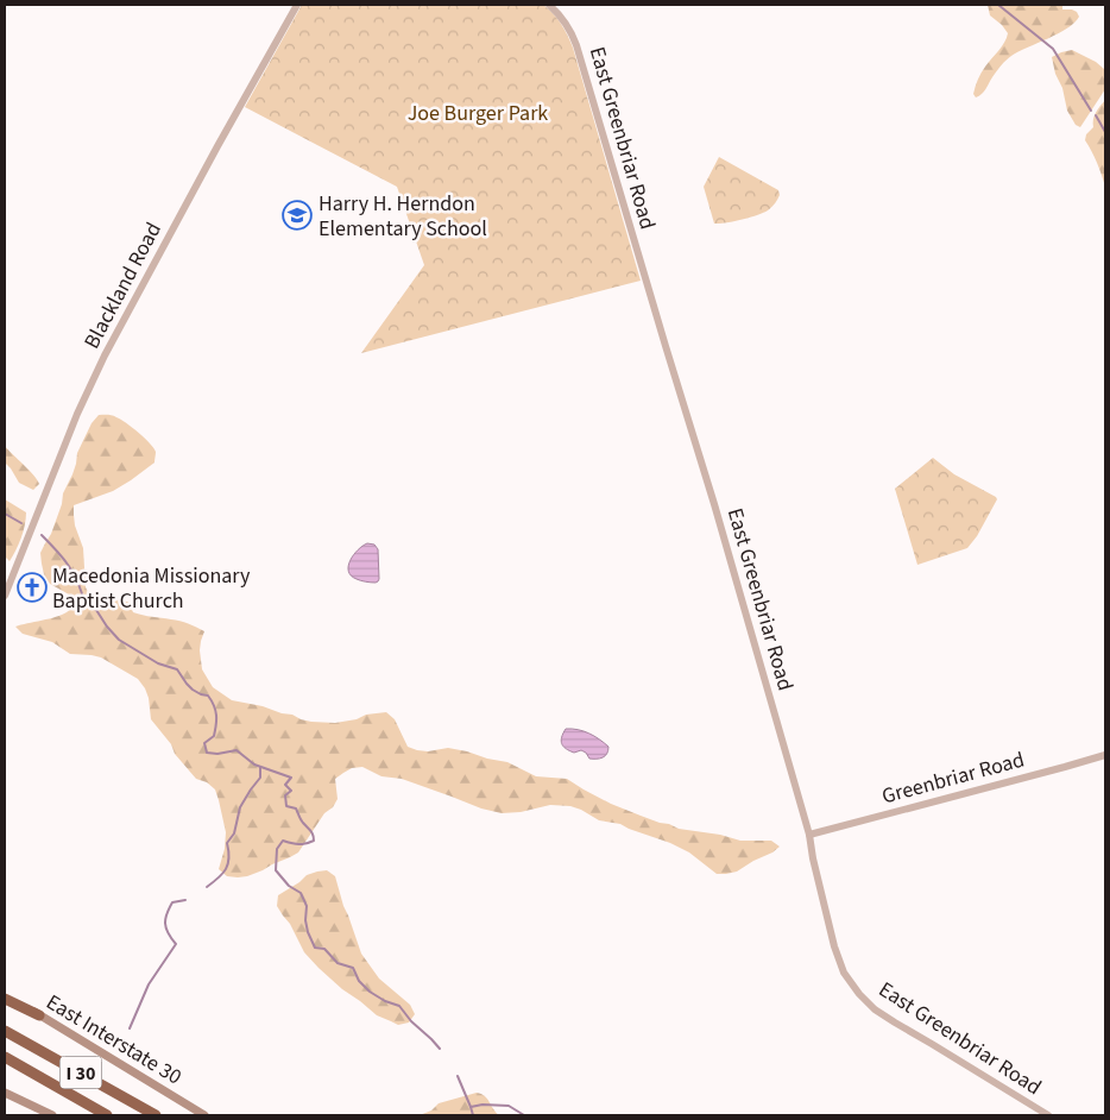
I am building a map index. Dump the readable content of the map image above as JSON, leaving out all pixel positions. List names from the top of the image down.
{
  "streets": {
    "highway": ["I 30"],
    "main road": ["East Interstate 30"],
    "street": ["East Greenbriar Road", "Blackland Road", "Greenbriar Road"]
  },
  "crossings": [
    ["East Greenbriar Road", "Greenbriar Road"]
  ],
  "parks": ["Joe Burger Park"],
  "places": {
    "school or university": ["Harry H. Herndon Elementary School"],
    "church": ["Macedonia Missionary Baptist Church"]
  }
}
